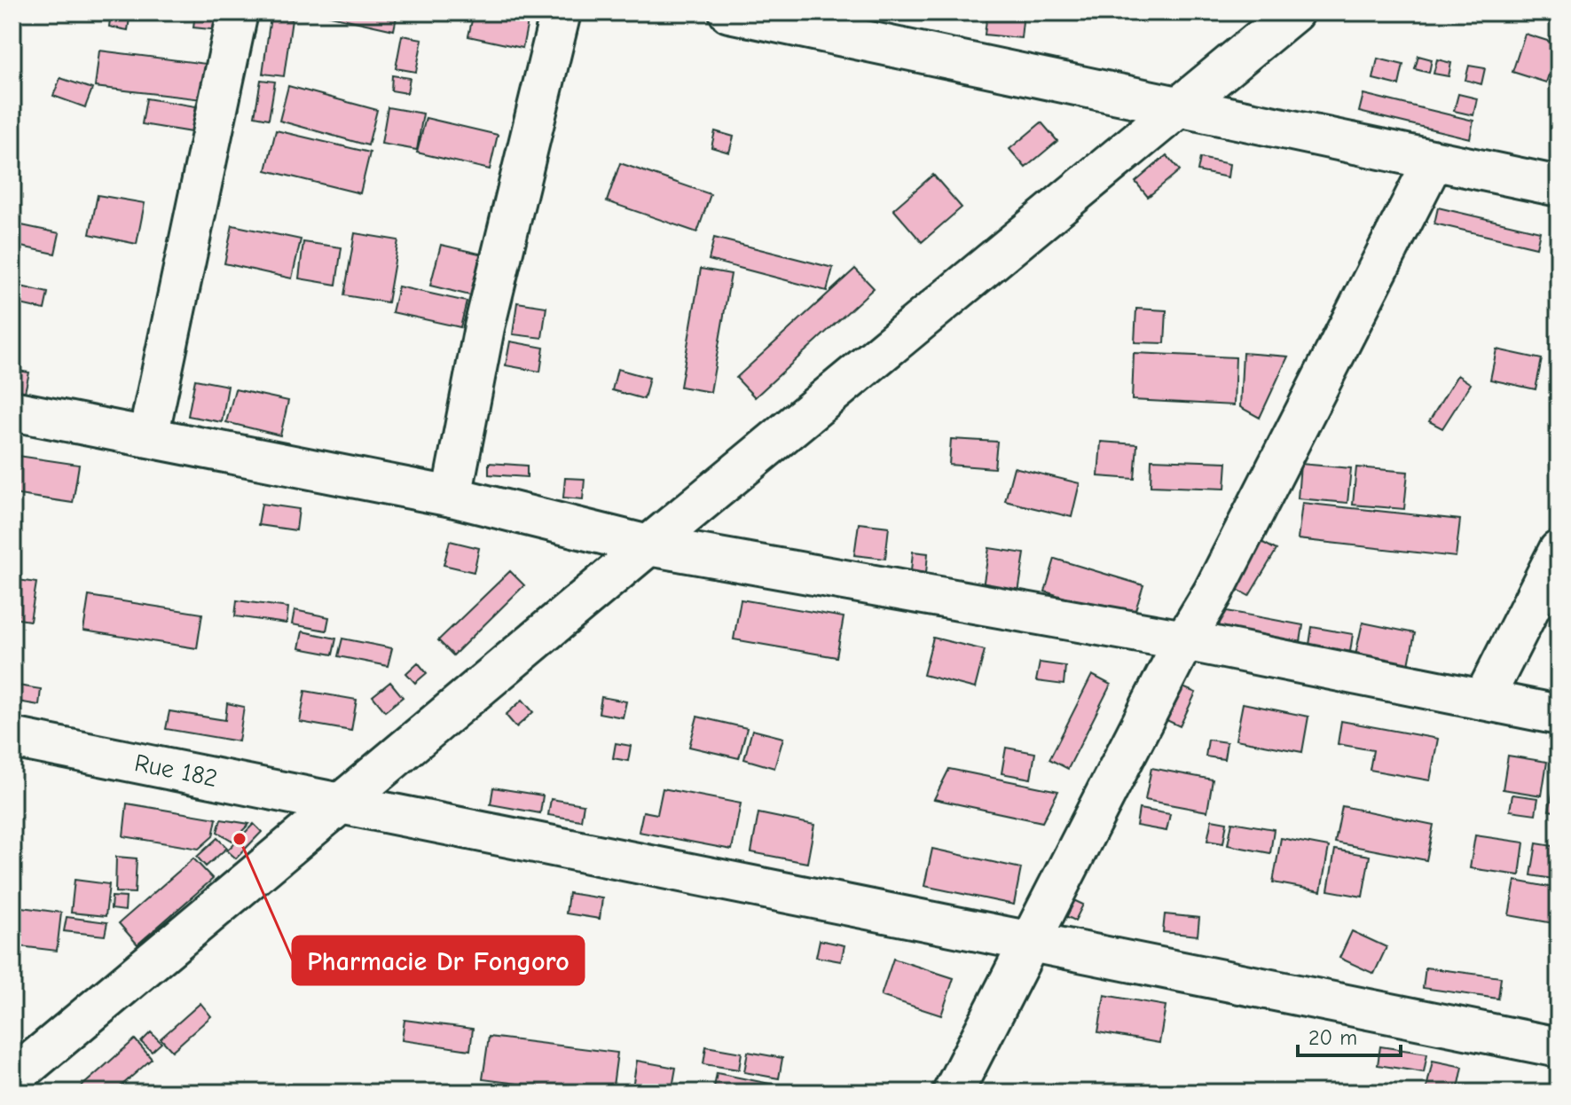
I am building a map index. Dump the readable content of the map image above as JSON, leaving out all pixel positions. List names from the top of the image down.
{
  "streets": {
    "street": ["Rue 182"]
  },
  "places": ["Pharmacie Dr Fongoro"],
  "scale_bar": "20 m"
}
